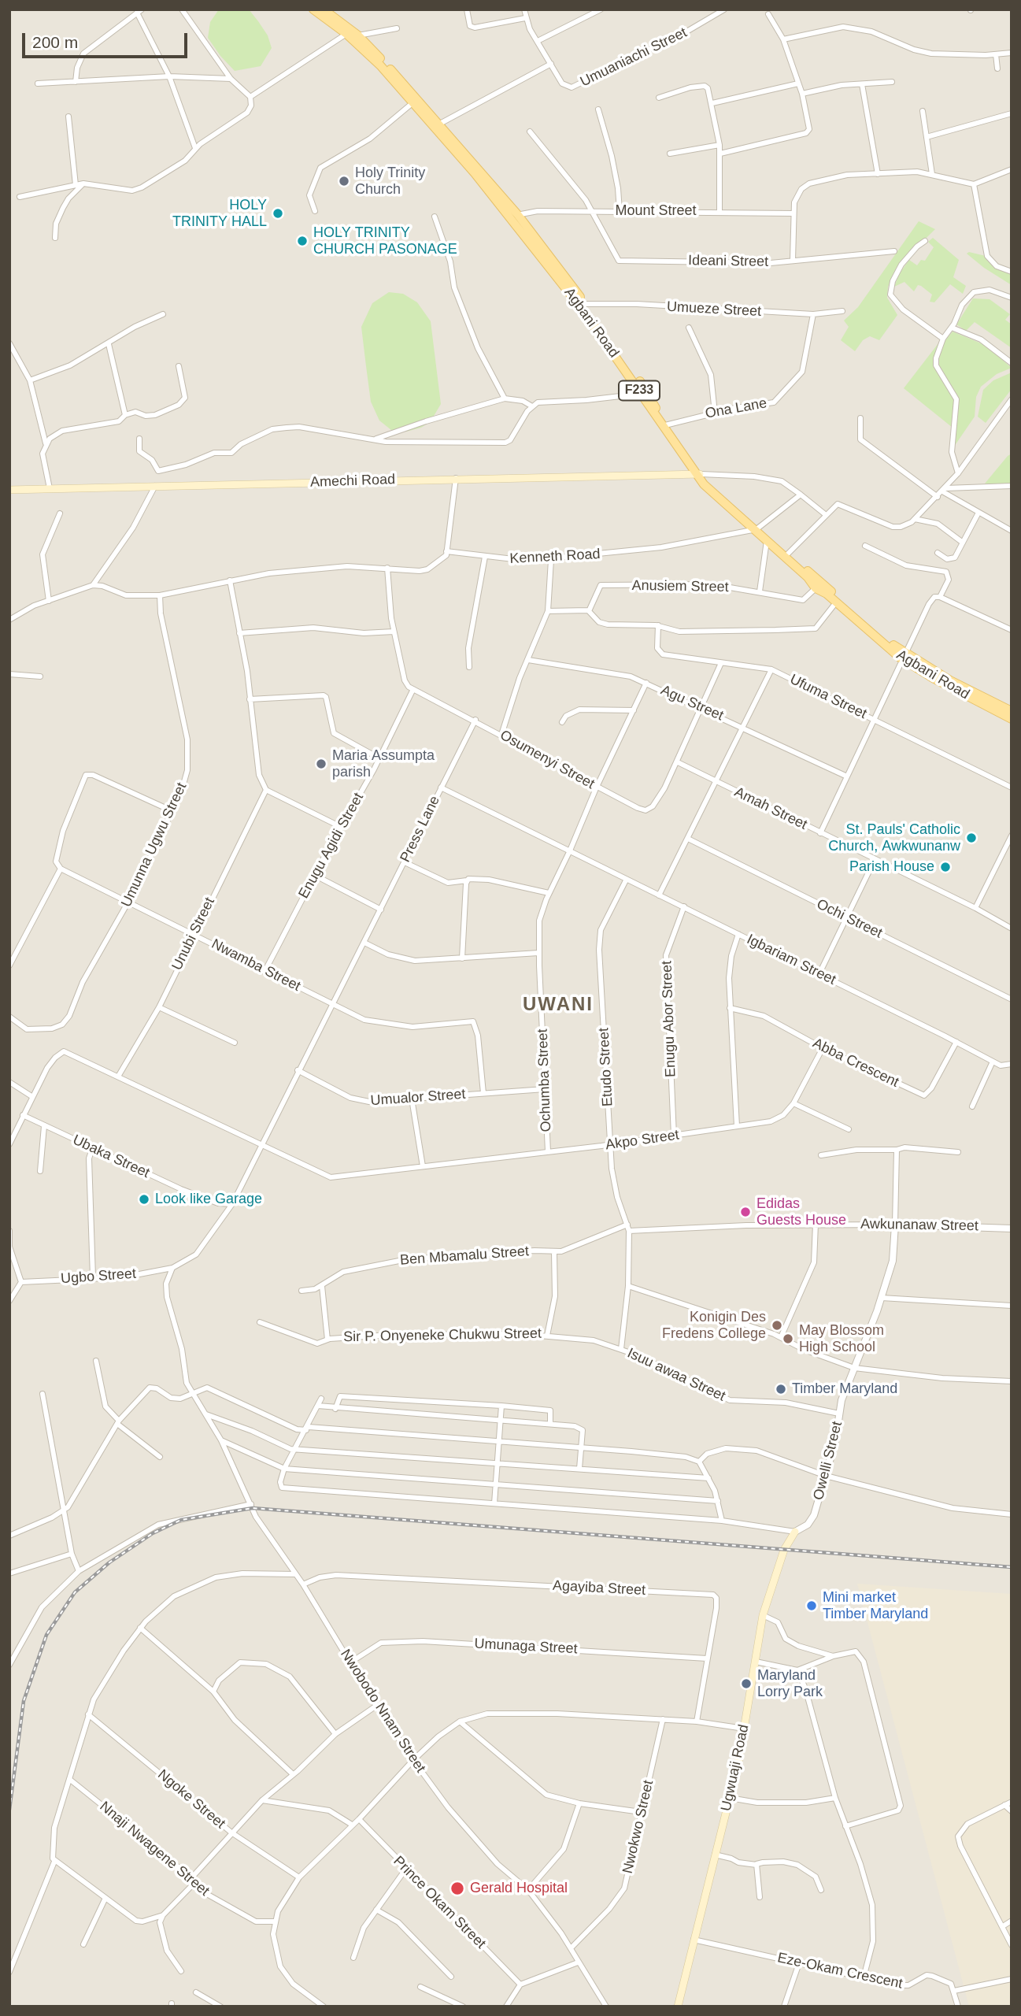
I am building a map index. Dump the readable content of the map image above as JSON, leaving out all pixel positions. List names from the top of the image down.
{
  "streets": {
    "main road": [
      "Agbani Road",
      "F233",
      "Amechi Road",
      "Ugwuaji Road"
    ],
    "street": [
      "Umuaniachi Street",
      "Mount Street",
      "Ideani Street",
      "Umueze Street",
      "Ona Lane",
      "Kenneth Road",
      "Anusiem Street",
      "Ufuma Street",
      "Agu Street",
      "Osumenyi Street",
      "Amah Street",
      "Press Lane",
      "Umunna Ugwu Street",
      "Enugu Agidi Street",
      "Ochi Street",
      "Unubi Street",
      "Igbariam Street",
      "Nwamba Street",
      "Enugu Abor Street",
      "Abba Crescent",
      "Etudo Street",
      "Ochumba Street",
      "Umualor Street",
      "Akpo Street",
      "Ubaka Street",
      "Awkunanaw Street",
      "Ben Mbamalu Street",
      "Ugbo Street",
      "Sir P. Onyeneke Chukwu Street",
      "Isuu awaa Street",
      "Owelli Street",
      "Agayiba Street",
      "Umunaga Street",
      "Nwobodo Nnam Street",
      "Ngoke Street",
      "Nwokwo Street",
      "Nnaji Nwagene Street",
      "Prince Okam Street",
      "Eze-Okam Crescent"
    ]
  },
  "crossings": [
    ["Mount Street", "Ideani Street"],
    ["Mount Street", "Agbani Road"],
    ["Umueze Street", "Agbani Road"],
    ["Umueze Street", "Ona Lane"],
    ["Agbani Road", "Ona Lane"],
    ["Agbani Road", "Amechi Road"],
    ["Agbani Road", "Kenneth Road"],
    ["Agbani Road", "Anusiem Street"],
    ["Ufuma Street", "Osumenyi Street"],
    ["Agu Street", "Osumenyi Street"],
    ["Agu Street", "Ochumba Street"],
    ["Osumenyi Street", "Amah Street"],
    ["Osumenyi Street", "Press Lane"],
    ["Osumenyi Street", "Enugu Agidi Street"],
    ["Osumenyi Street", "Ochumba Street"],
    ["Press Lane", "Igbariam Street"],
    ["Press Lane", "Nwamba Street"],
    ["Press Lane", "Umualor Street"],
    ["Press Lane", "Akpo Street"],
    ["Umunna Ugwu Street", "Nwamba Street"],
    ["Enugu Agidi Street", "Nwamba Street"],
    ["Unubi Street", "Nwamba Street"],
    ["Unubi Street", "Akpo Street"],
    ["Igbariam Street", "Enugu Abor Street"],
    ["Igbariam Street", "Abba Crescent"],
    ["Igbariam Street", "Etudo Street"],
    ["Igbariam Street", "Ochumba Street"],
    ["Nwamba Street", "Umualor Street"],
    ["Enugu Abor Street", "Akpo Street"],
    ["Abba Crescent", "Akpo Street"],
    ["Etudo Street", "Akpo Street"],
    ["Etudo Street", "Awkunanaw Street"],
    ["Etudo Street", "Ben Mbamalu Street"],
    ["Etudo Street", "Isuu awaa Street"],
    ["Ochumba Street", "Umualor Street"],
    ["Ochumba Street", "Akpo Street"],
    ["Ubaka Street", "Ugbo Street"],
    ["Awkunanaw Street", "Owelli Street"],
    ["Ben Mbamalu Street", "Sir P. Onyeneke Chukwu Street"],
    ["Ugbo Street", "Nwobodo Nnam Street"],
    ["Sir P. Onyeneke Chukwu Street", "Isuu awaa Street"],
    ["Isuu awaa Street", "Owelli Street"],
    ["Owelli Street", "Ugwuaji Road"],
    ["Agayiba Street", "Umunaga Street"],
    ["Agayiba Street", "Nwobodo Nnam Street"],
    ["Umunaga Street", "Nwobodo Nnam Street"],
    ["Nwobodo Nnam Street", "Nwokwo Street"],
    ["Ugwuaji Road", "Eze-Okam Crescent"]
  ],
  "districts": ["UWANI"],
  "places": [
    "Holy Trinity Church",
    "HOLY TRINITY HALL",
    "HOLY TRINITY CHURCH PASONAGE",
    "Maria Assumpta parish",
    "St. Pauls' Catholic Church, Awkwunanw",
    "Parish House",
    "Look like Garage",
    "Edidas Guests House",
    "Konigin Des Fredens College",
    "May Blossom High School",
    "Timber Maryland",
    "Mini market Timber Maryland",
    "Maryland Lorry Park",
    "Gerald Hospital"
  ],
  "scale_bar": "200 m"
}
